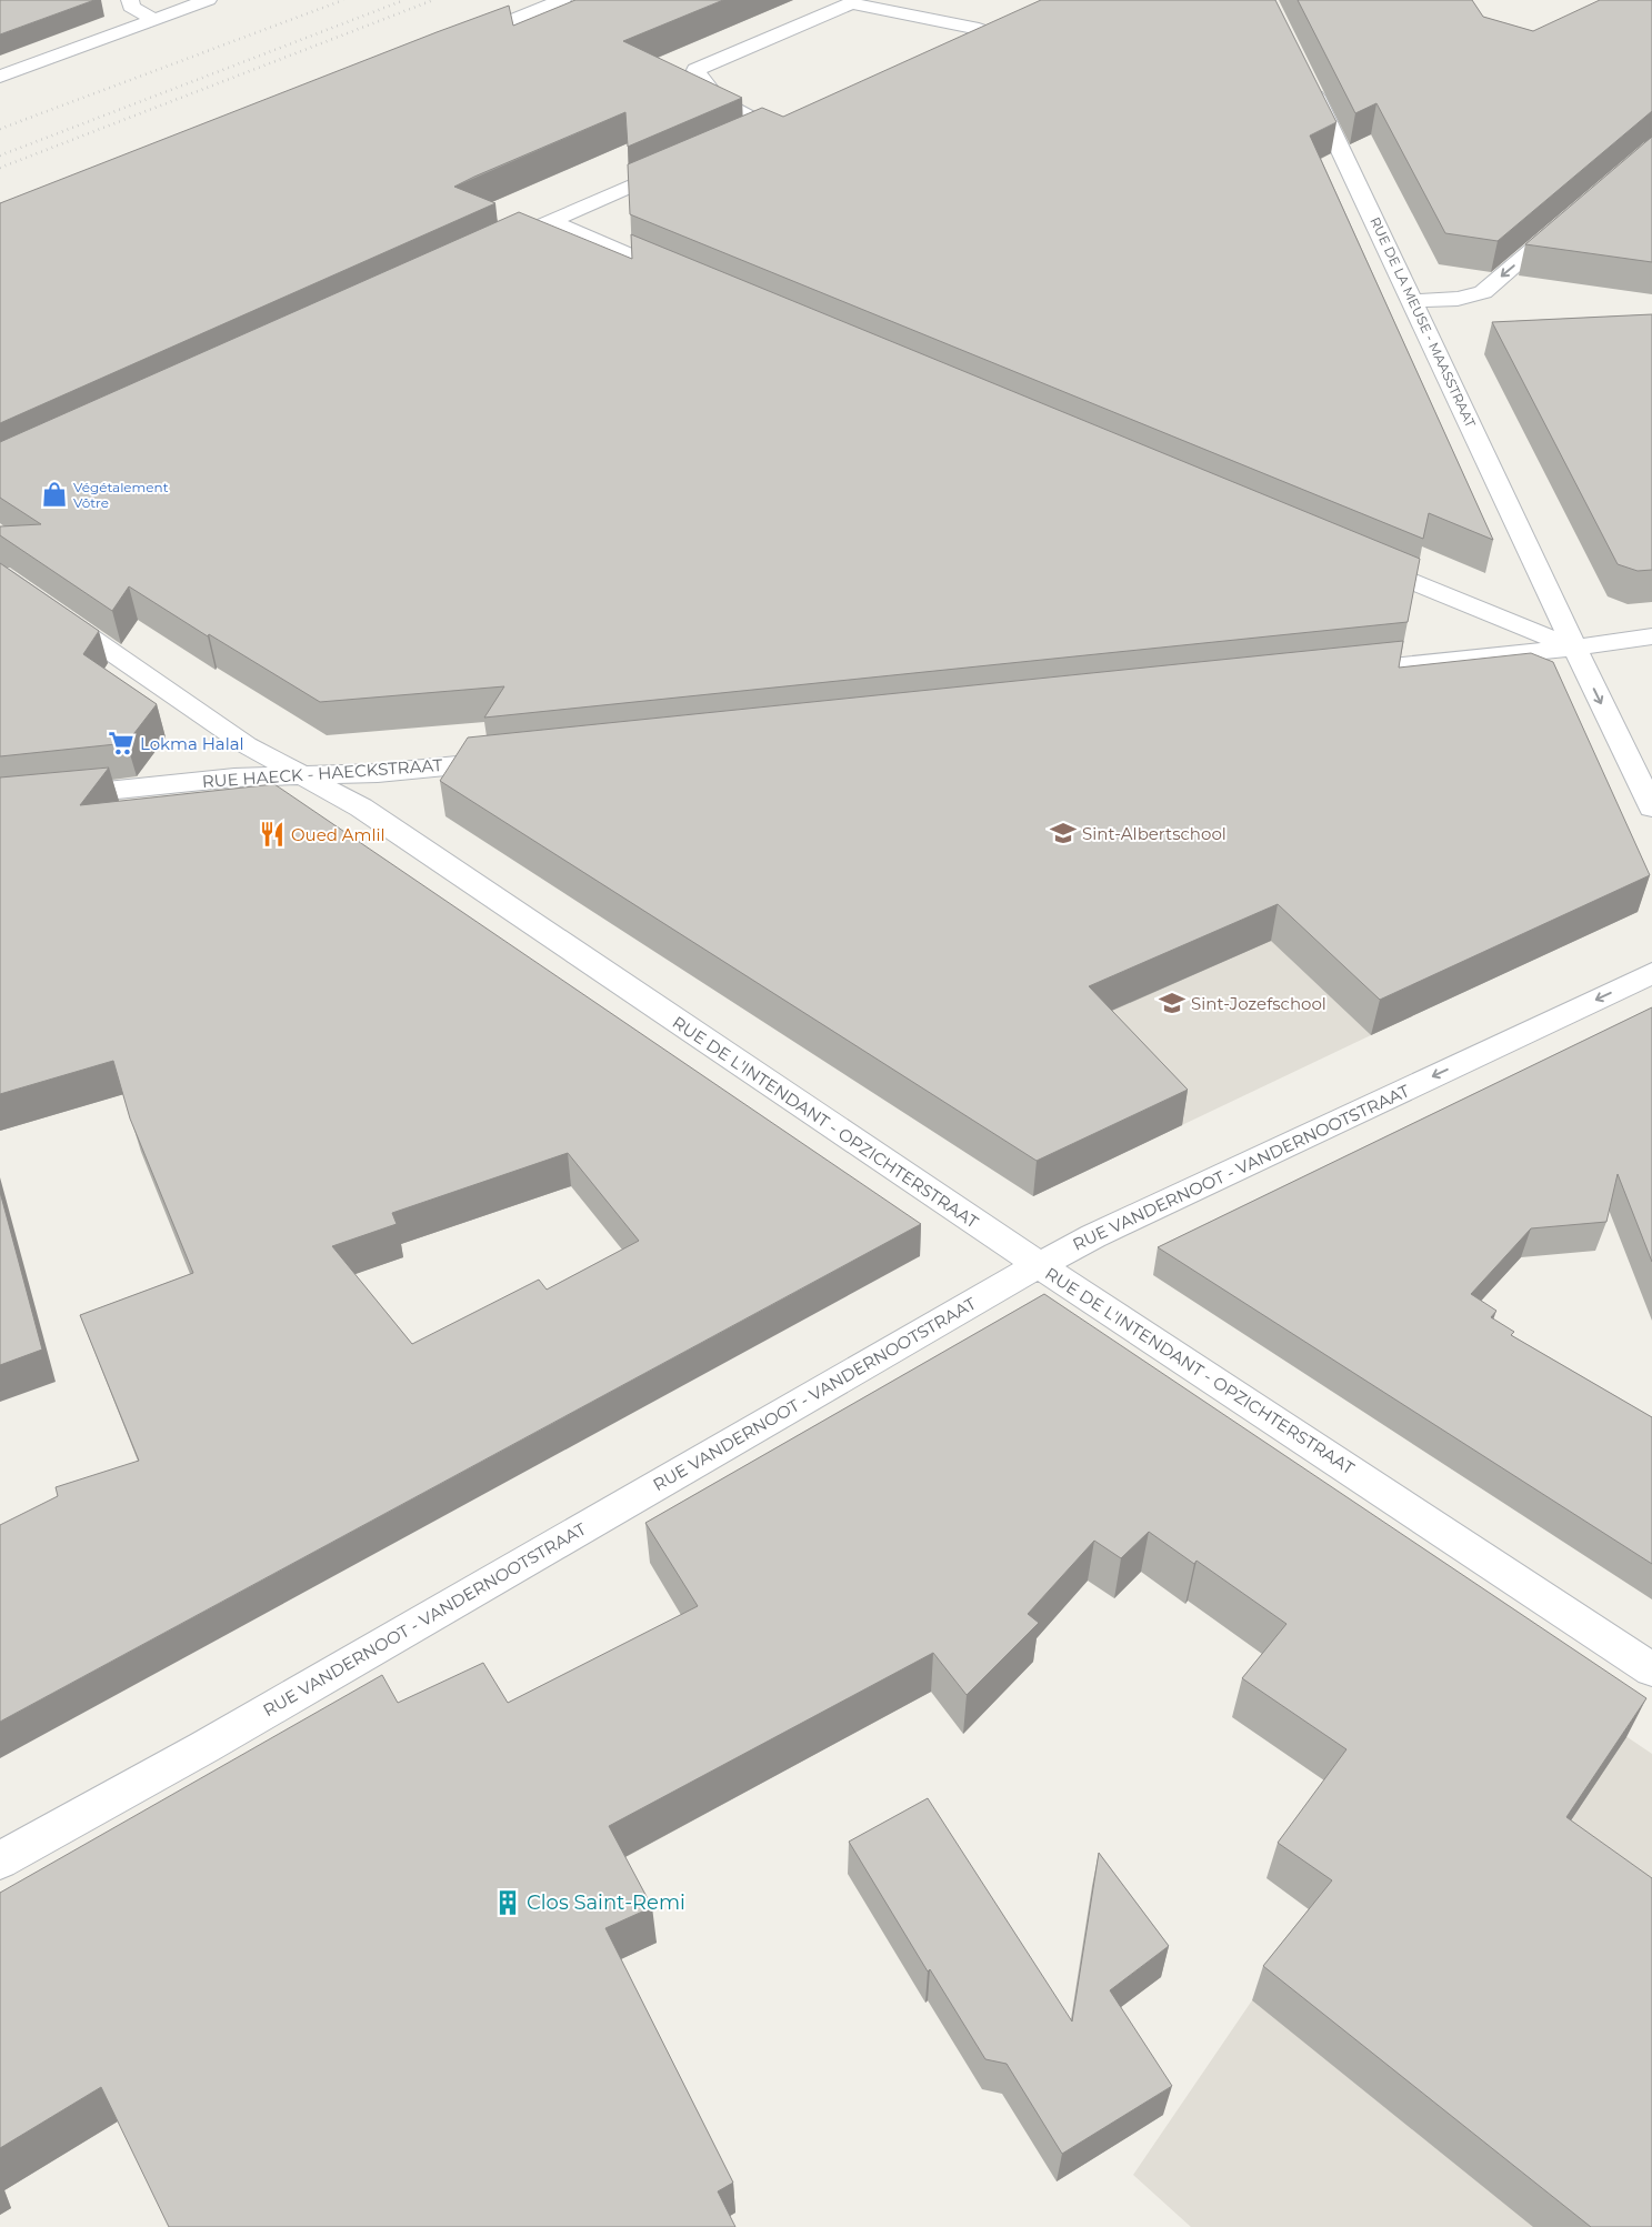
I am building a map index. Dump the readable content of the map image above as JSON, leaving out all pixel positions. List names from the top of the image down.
{
  "streets": {
    "street": [
      "RUE DE LA MEUSE - MAASSTRAAT",
      "RUE HAECK - HAECKSTRAAT",
      "RUE DE L'INTENDANT - OPZICHTERSTRAAT",
      "RUE VANDERNOOT - VANDERNOOTSTRAAT"
    ]
  },
  "crossings": [
    ["RUE HAECK - HAECKSTRAAT", "RUE DE L'INTENDANT - OPZICHTERSTRAAT"],
    ["RUE DE L'INTENDANT - OPZICHTERSTRAAT", "RUE VANDERNOOT - VANDERNOOTSTRAAT"]
  ],
  "one_way": ["RUE VANDERNOOT - VANDERNOOTSTRAAT"],
  "places": {
    "shop": ["Végétalement Vôtre"],
    "supermarket": ["Lokma Halal"],
    "school or university": ["Sint-Albertschool", "Sint-Jozefschool"],
    "restaurant": ["Oued Amlil"],
    "building": ["Clos Saint-Remi"]
  }
}
